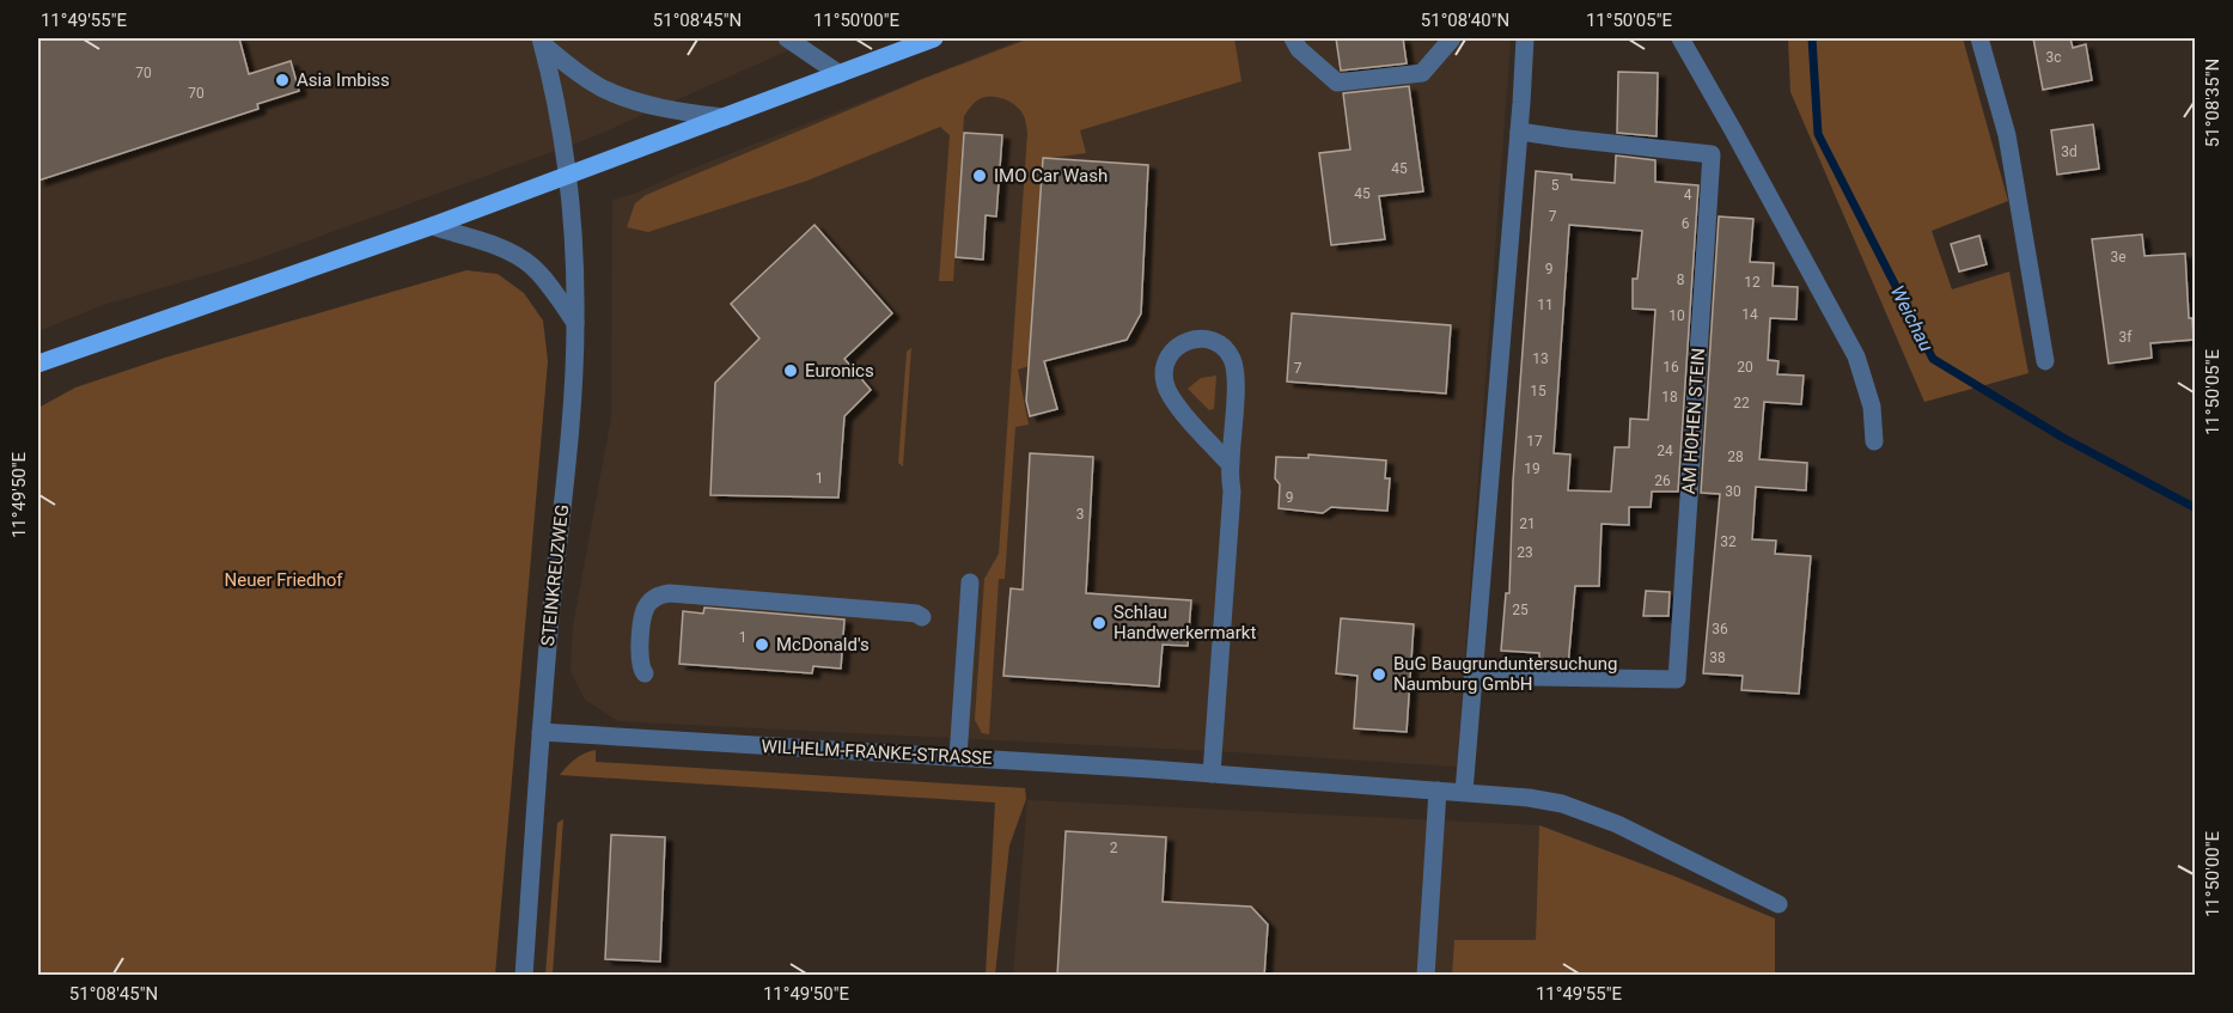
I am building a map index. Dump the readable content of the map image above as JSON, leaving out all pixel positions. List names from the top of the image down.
{
  "streets": {
    "street": ["AM HOHEN STEIN", "STEINKREUZWEG", "WILHELM-FRANKE-STRASSE"]
  },
  "crossings": [
    ["STEINKREUZWEG", "WILHELM-FRANKE-STRASSE"]
  ],
  "water": ["Weichau"],
  "parks": ["Neuer Friedhof"],
  "places": [
    "Asia Imbiss",
    "IMO Car Wash",
    "Euronics",
    "Schlau Handwerkermarkt",
    "McDonald's",
    "BuG Baugrunduntersuchung Naumburg GmbH"
  ],
  "house_numbers": [
    "3c",
    "70",
    "70",
    "3d",
    "45",
    "5",
    "45",
    "4",
    "7",
    "6",
    "3e",
    "9",
    "8",
    "12",
    "11",
    "14",
    "10",
    "3f",
    "13",
    "16",
    "20",
    "7",
    "15",
    "18",
    "22",
    "17",
    "24",
    "28",
    "19",
    "1",
    "26",
    "30",
    "9",
    "3",
    "21",
    "32",
    "23",
    "25",
    "36",
    "1",
    "38",
    "2"
  ],
  "coordinates": [
    "11°49'55\"E",
    "51°08'45\"N",
    "11°50'00\"E",
    "51°08'40\"N",
    "11°50'05\"E",
    "51°08'35\"N",
    "11°49'50\"E"
  ]
}
